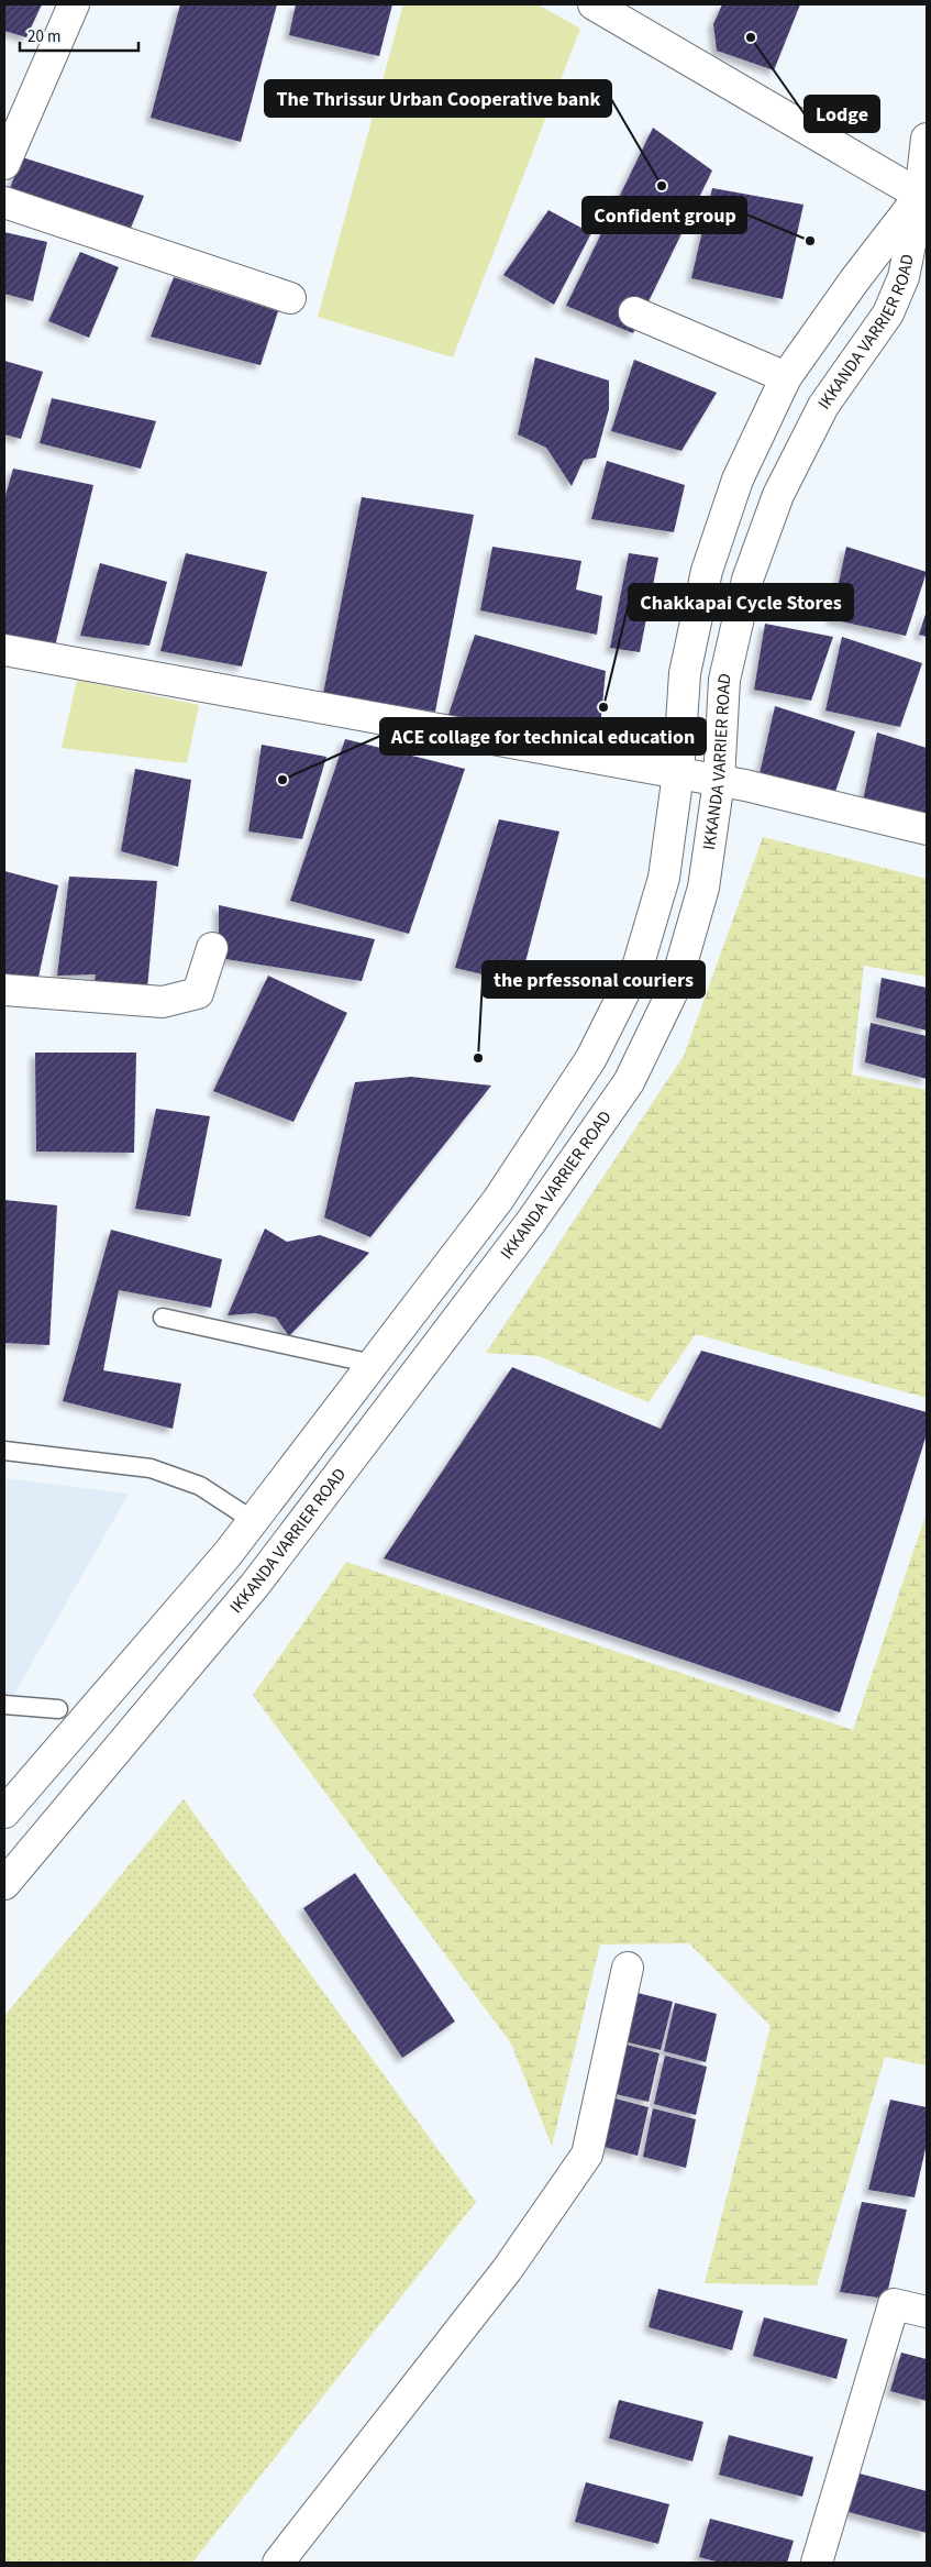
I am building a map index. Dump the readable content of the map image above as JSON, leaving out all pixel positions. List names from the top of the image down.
{
  "streets": {
    "main road": ["IKKANDA VARRIER ROAD"]
  },
  "places": [
    "Lodge",
    "The Thrissur Urban Cooperative bank",
    "Confident group",
    "Chakkapai Cycle Stores",
    "ACE collage for technical education",
    "the prfessonal couriers"
  ],
  "scale_bar": "20 m"
}
